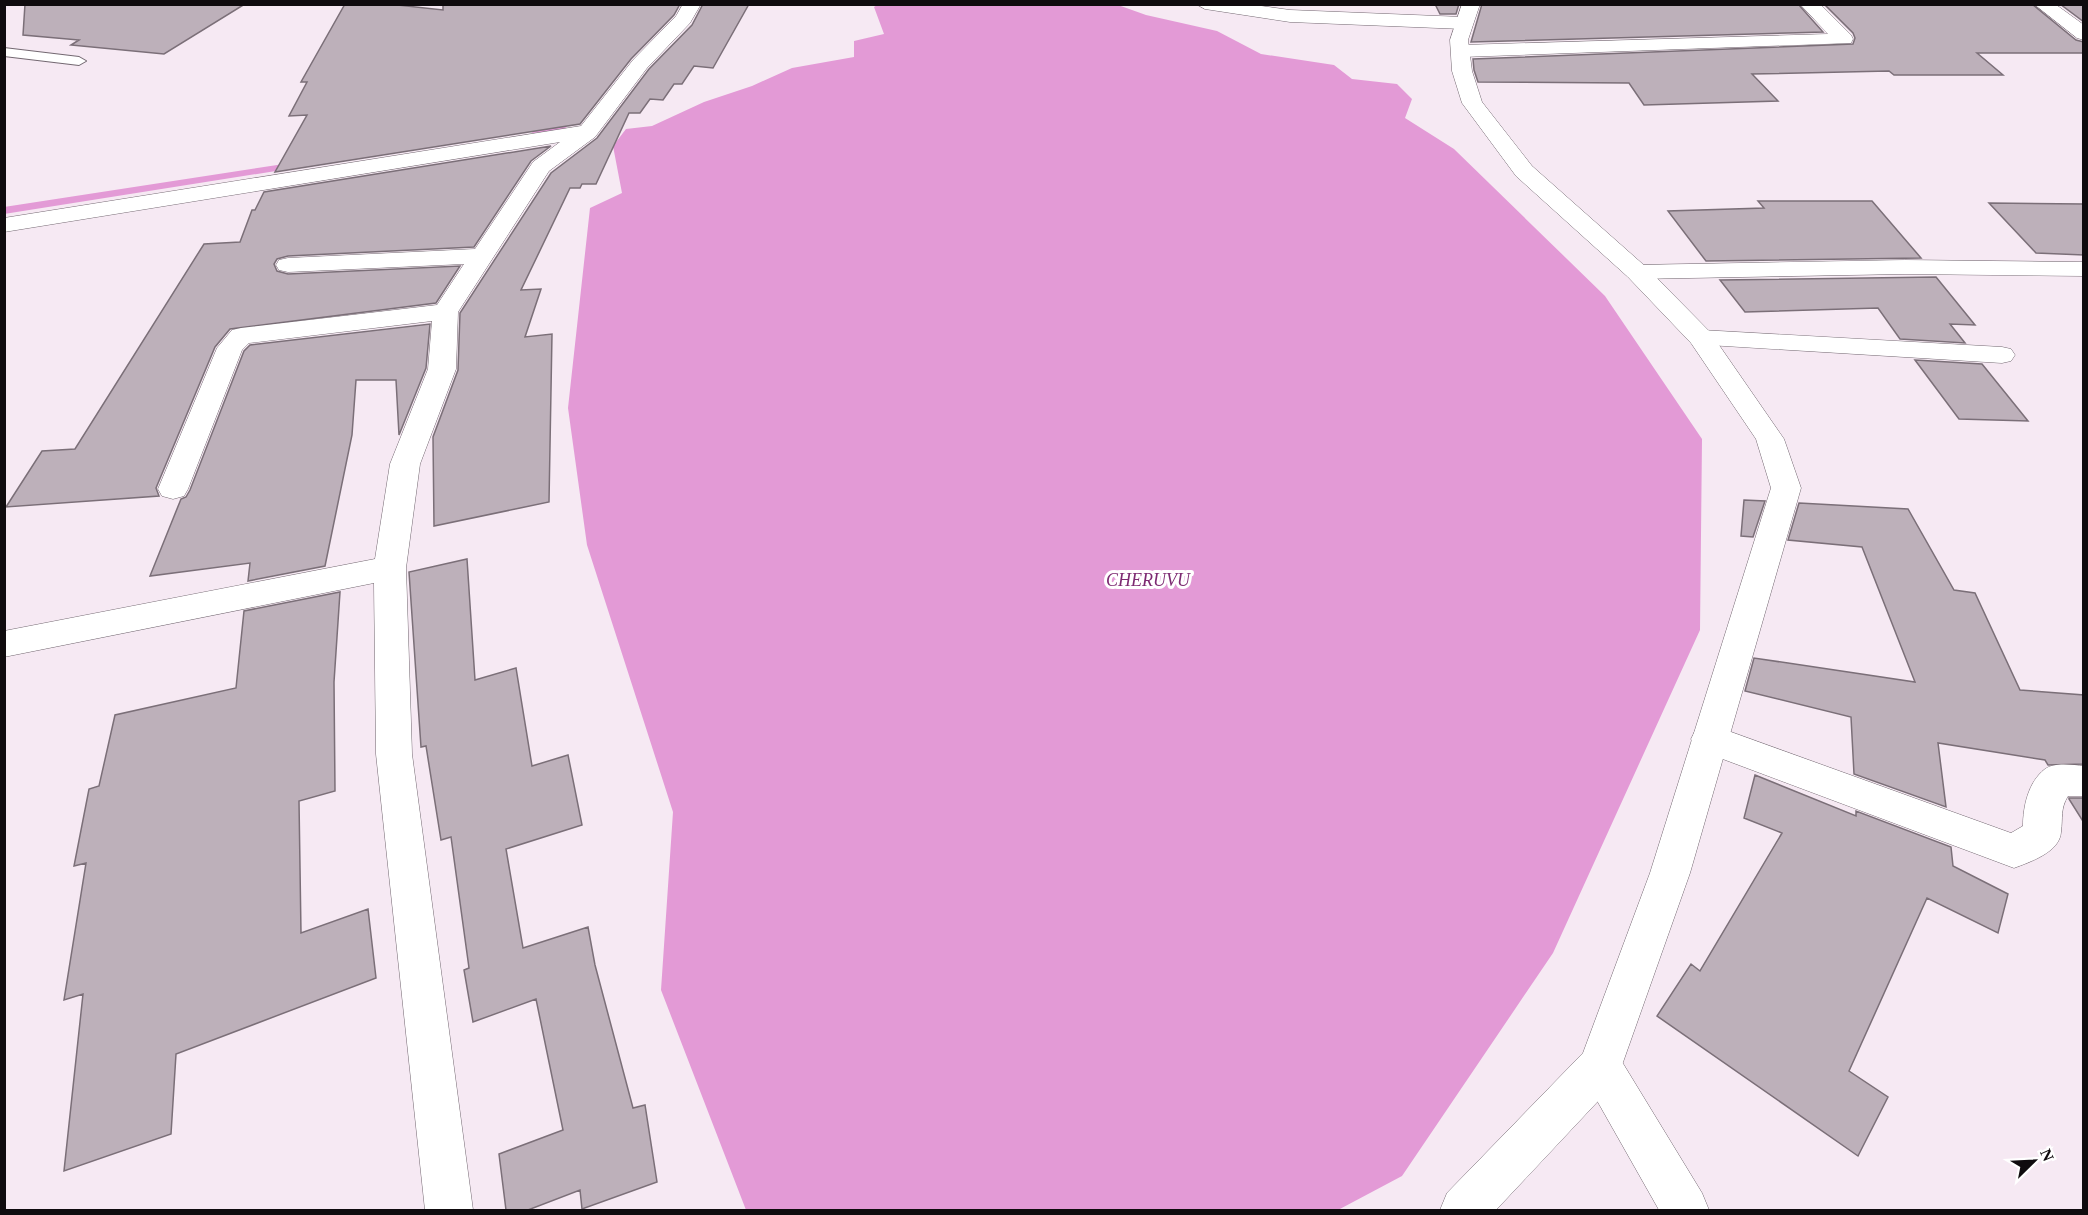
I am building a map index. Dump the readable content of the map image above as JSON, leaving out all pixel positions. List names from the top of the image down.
{
  "water": ["CHERUVU"],
  "north": "top right"
}
